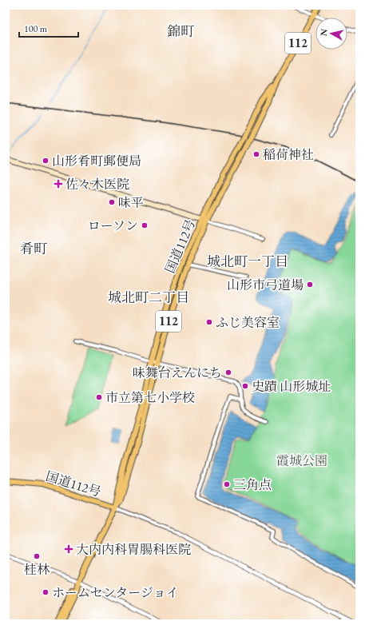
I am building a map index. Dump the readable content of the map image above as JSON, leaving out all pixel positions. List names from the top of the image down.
{
  "streets": {
    "main road": ["112", "国道112号"]
  },
  "districts": [
    "錦町",
    "肴町",
    "城北町一丁目",
    "城北町二丁目"
  ],
  "parks": ["霞城公園"],
  "places": {
    "other": [
      "稲荷神社",
      "山形肴町郵便局",
      "味平",
      "ローソン",
      "山形市弓道場",
      "ふじ美容室",
      "味舞台えんにち",
      "史蹟 山形城址",
      "市立第七小学校",
      "三角点",
      "桂林",
      "ホームセンタージョイ"
    ],
    "health": ["佐々木医院", "大内内科胃腸科医院"]
  },
  "scale_bar": "100 m",
  "north": "left"
}
